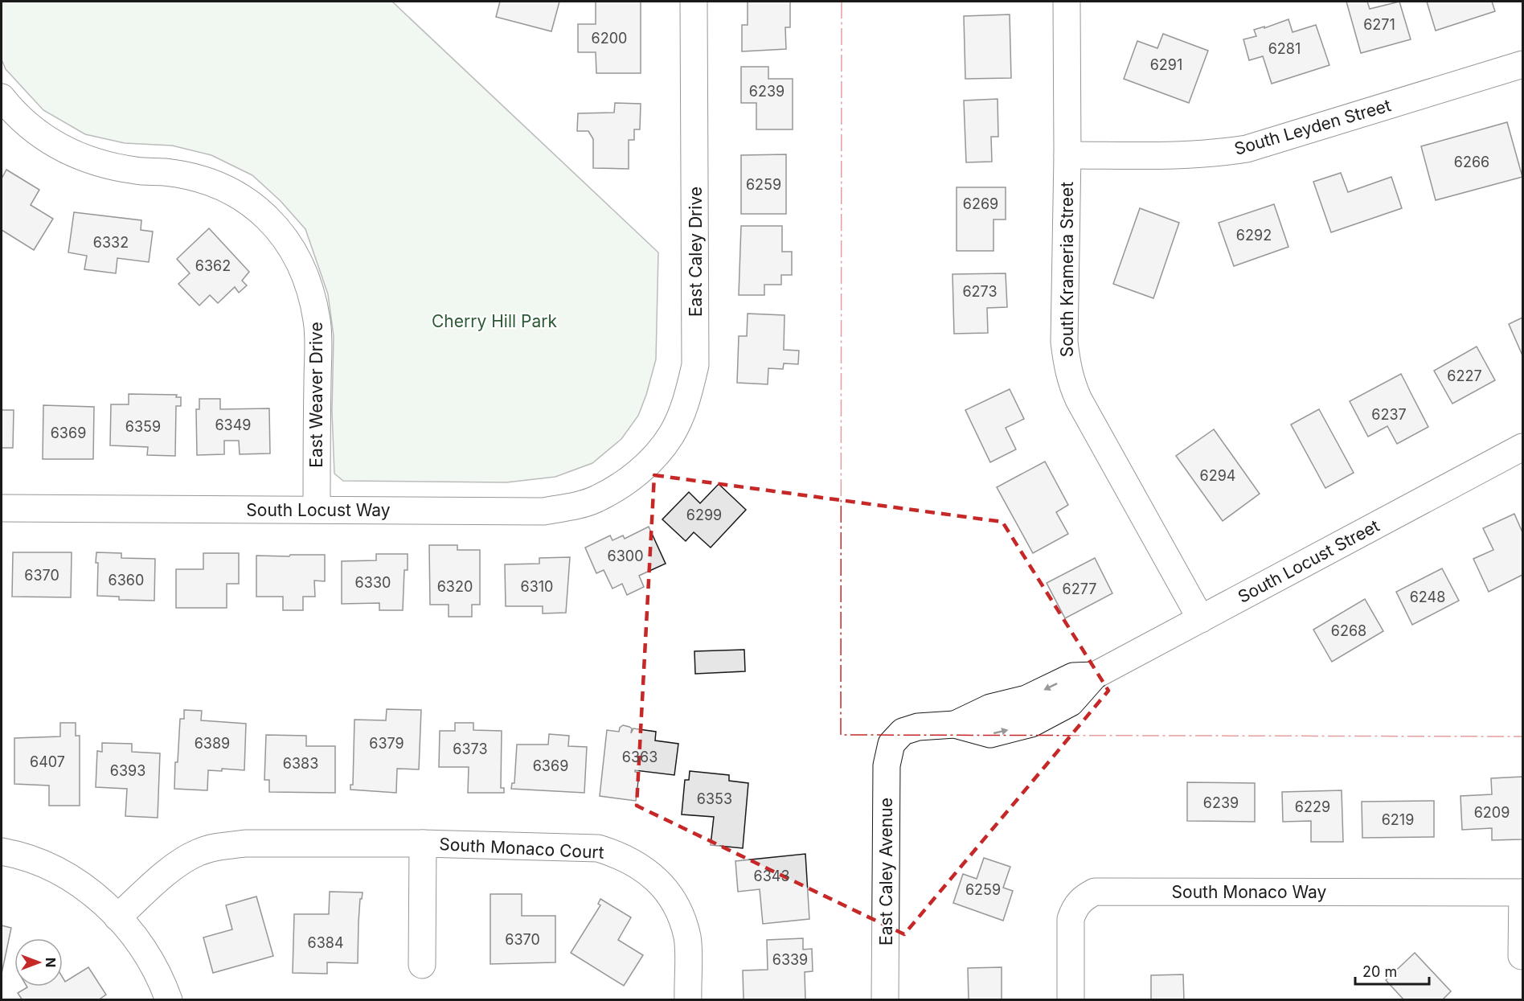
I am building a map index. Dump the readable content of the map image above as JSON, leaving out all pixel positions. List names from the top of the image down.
{
  "streets": {
    "street": [
      "South Leyden Street",
      "East Caley Drive",
      "South Krameria Street",
      "East Weaver Drive",
      "South Locust Way",
      "South Locust Street",
      "South Monaco Court",
      "East Caley Avenue",
      "South Monaco Way"
    ]
  },
  "crossings": [
    ["South Leyden Street", "South Krameria Street"],
    ["East Caley Drive", "South Locust Way"],
    ["South Krameria Street", "South Locust Street"],
    ["East Weaver Drive", "South Locust Way"],
    ["South Locust Street", "East Caley Avenue"]
  ],
  "parks": ["Cherry Hill Park"],
  "house_numbers": [
    "6271",
    "6200",
    "6281",
    "6291",
    "6239",
    "6266",
    "6259",
    "6269",
    "6292",
    "6332",
    "6362",
    "6273",
    "6227",
    "6237",
    "6349",
    "6359",
    "6369",
    "6294",
    "6299",
    "6300",
    "6370",
    "6360",
    "6330",
    "6320",
    "6310",
    "6277",
    "6248",
    "6268",
    "6389",
    "6379",
    "6373",
    "6363",
    "6407",
    "6383",
    "6369",
    "6393",
    "6353",
    "6239",
    "6229",
    "6209",
    "6219",
    "6343",
    "6259",
    "6370",
    "6384",
    "6339"
  ],
  "scale_bar": "20 m",
  "north": "right"
}
